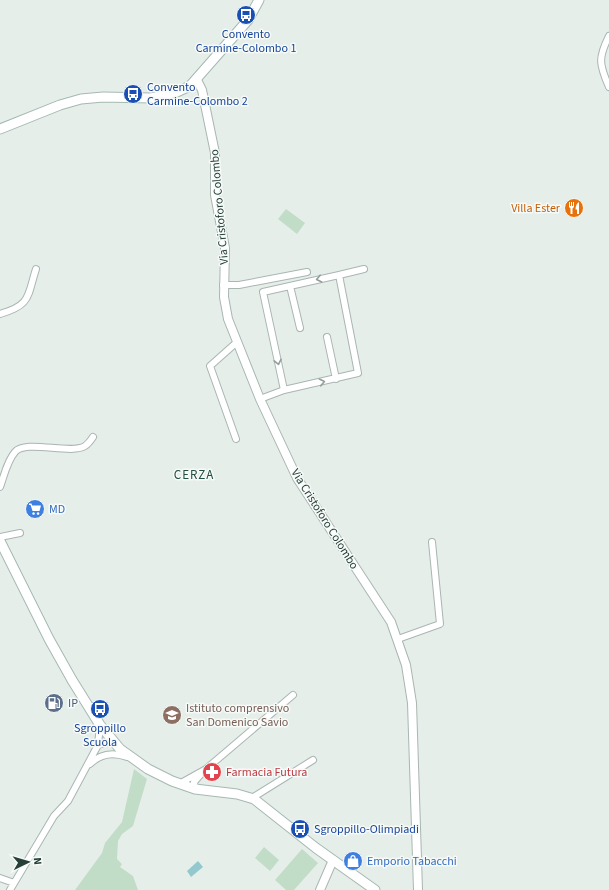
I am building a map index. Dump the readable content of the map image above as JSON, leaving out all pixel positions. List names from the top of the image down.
{
  "streets": {
    "street": ["Via Cristoforo Colombo"]
  },
  "districts": ["CERZA"],
  "places": {
    "bus stop": [
      "Convento Carmine-Colombo 1",
      "Convento Carmine-Colombo 2",
      "Sgroppillo Scuola",
      "Sgroppillo-Olimpiadi"
    ],
    "restaurant": ["Villa Ester"],
    "supermarket": ["MD"],
    "fuel station": ["IP"],
    "school or university": ["Istituto comprensivo San Domenico Savio"],
    "pharmacy": ["Farmacia Futura"],
    "shop": ["Emporio Tabacchi"]
  },
  "north": "right"
}
